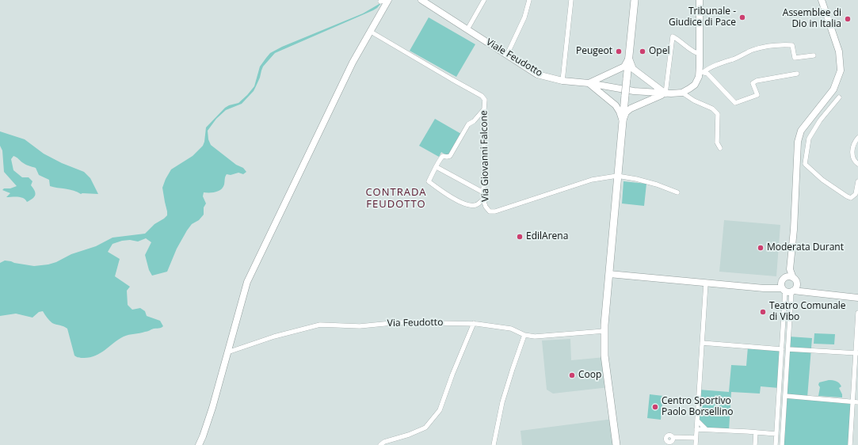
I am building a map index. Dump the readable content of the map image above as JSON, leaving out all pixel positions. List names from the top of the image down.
{
  "streets": {
    "street": ["Viale Feudotto", "Via Giovanni Falcone", "Via Feudotto"]
  },
  "districts": ["CONTRADA FEUDOTTO"],
  "places": [
    "Tribunale - Giudice di Pace",
    "Assemblee di Dio in Italia",
    "Peugeot",
    "Opel",
    "EdilArena",
    "Moderata Durant",
    "Teatro Comunale di Vibo",
    "Coop",
    "Centro Sportivo Paolo Borsellino"
  ]
}
